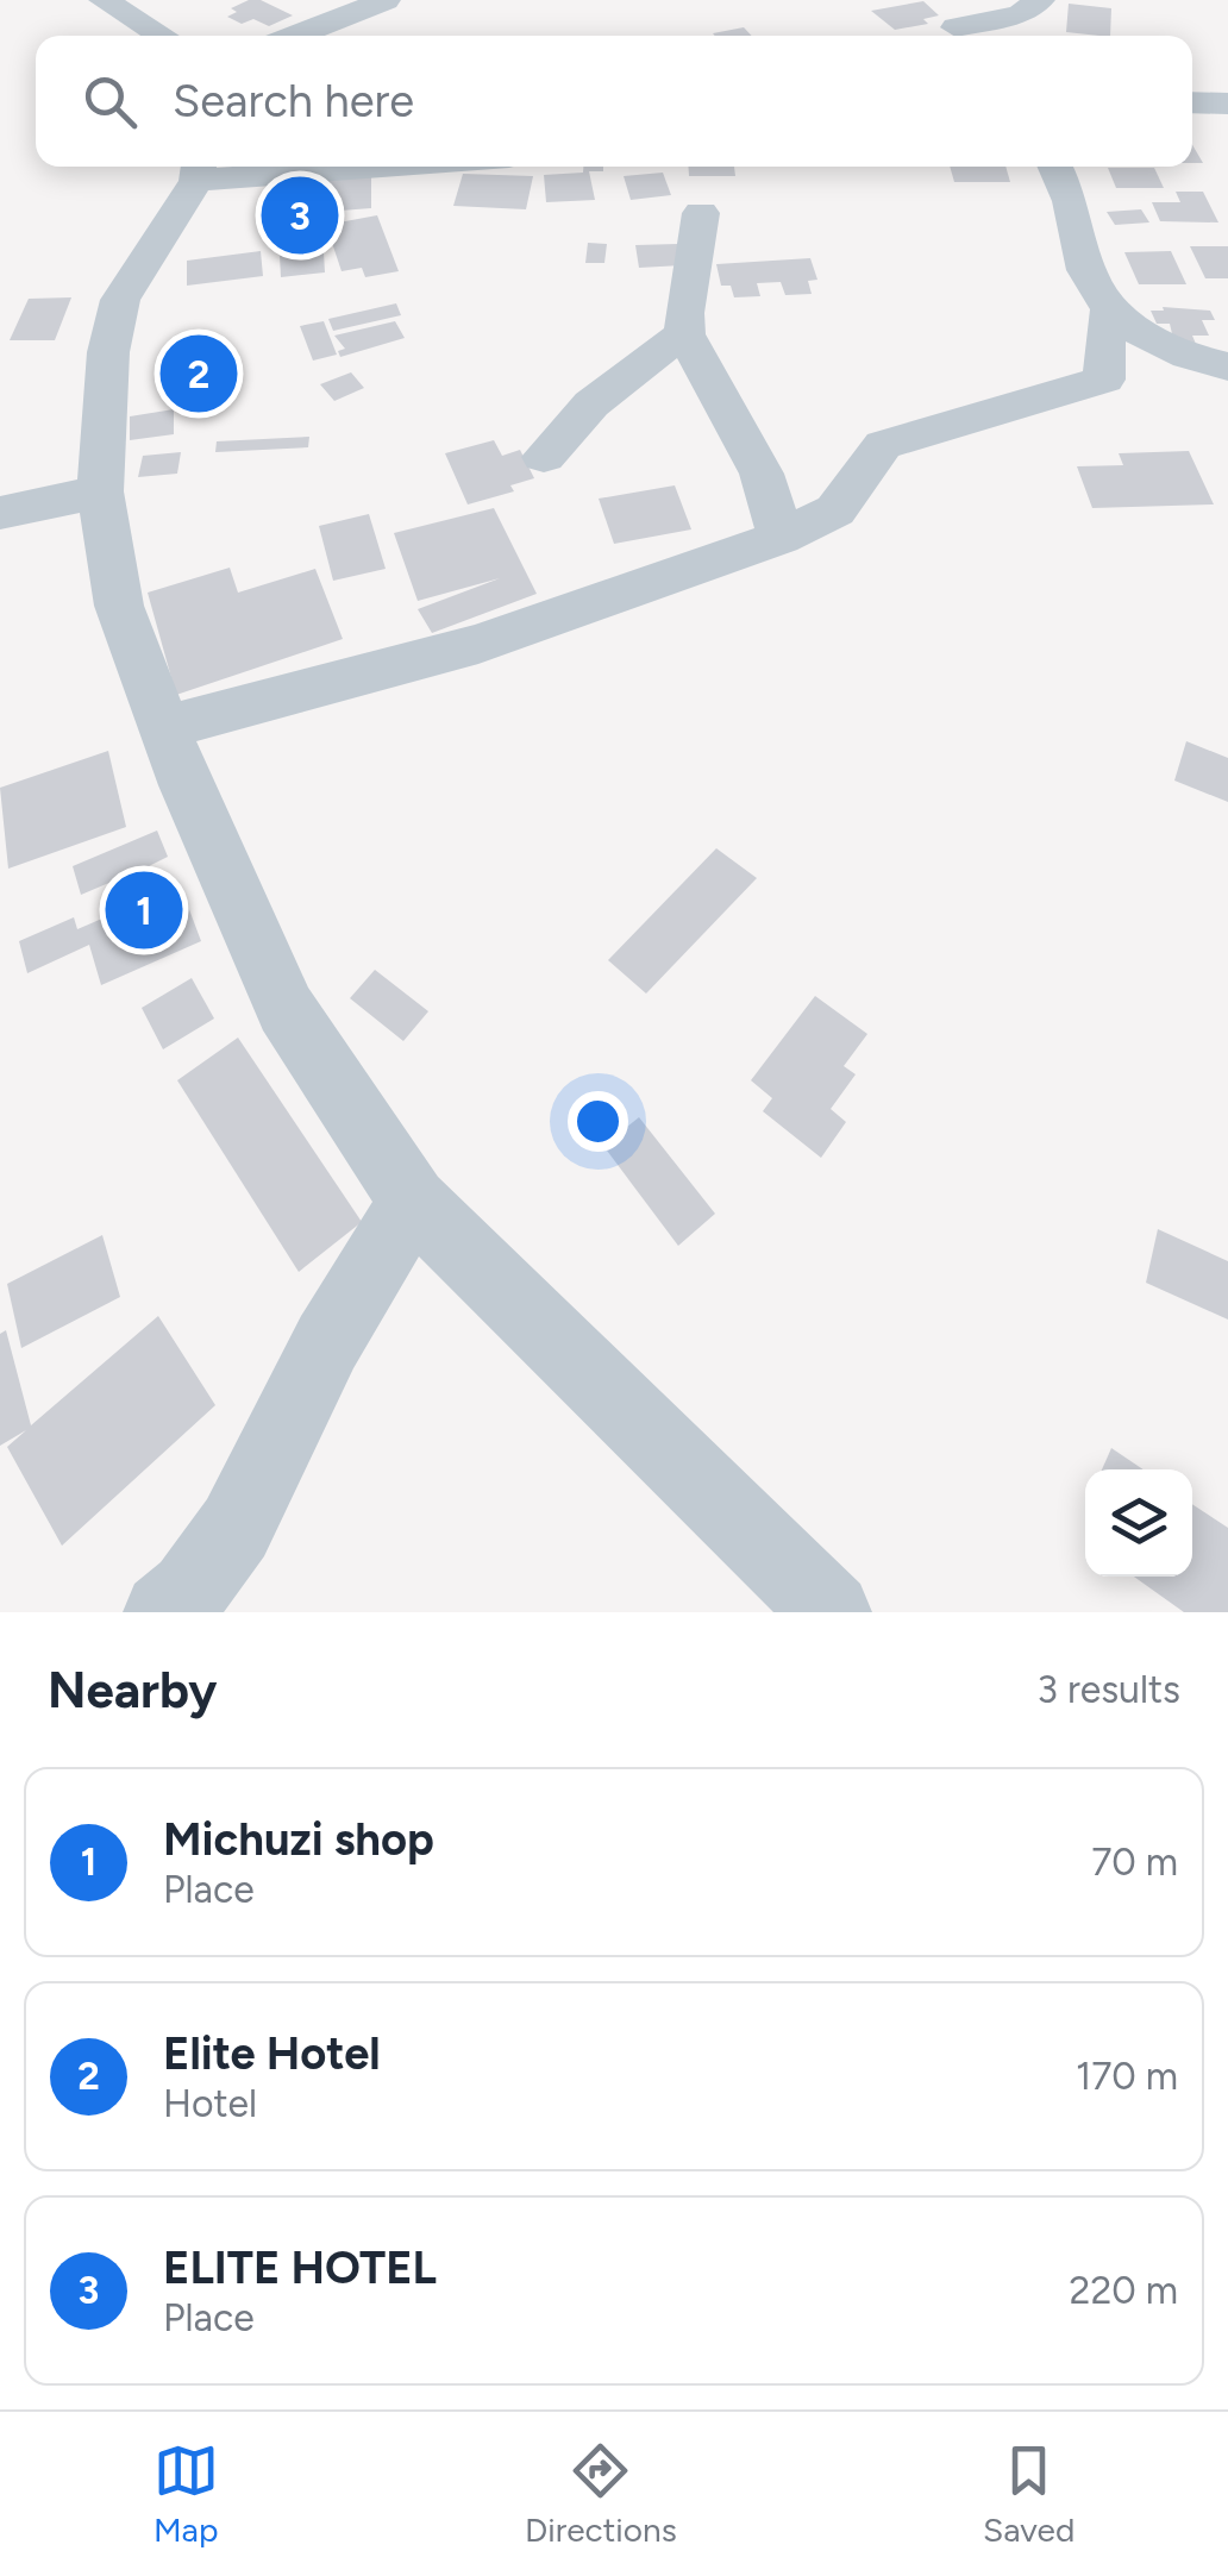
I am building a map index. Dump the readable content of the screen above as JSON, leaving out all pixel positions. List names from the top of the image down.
{
  "page": {
    "search": "Search here",
    "pins": ["3", "2", "1"],
    "heading": ["Nearby", "3 results"],
    "list": [
      {
        "mark": "1",
        "name": "Michuzi shop",
        "note": "Place",
        "value": "70 m"
      },
      {
        "mark": "2",
        "name": "Elite Hotel",
        "note": "Hotel",
        "value": "170 m"
      },
      {
        "mark": "3",
        "name": "ELITE HOTEL",
        "note": "Place",
        "value": "220 m"
      }
    ],
    "nav": ["Map", "Directions", "Saved"]
  }
}
